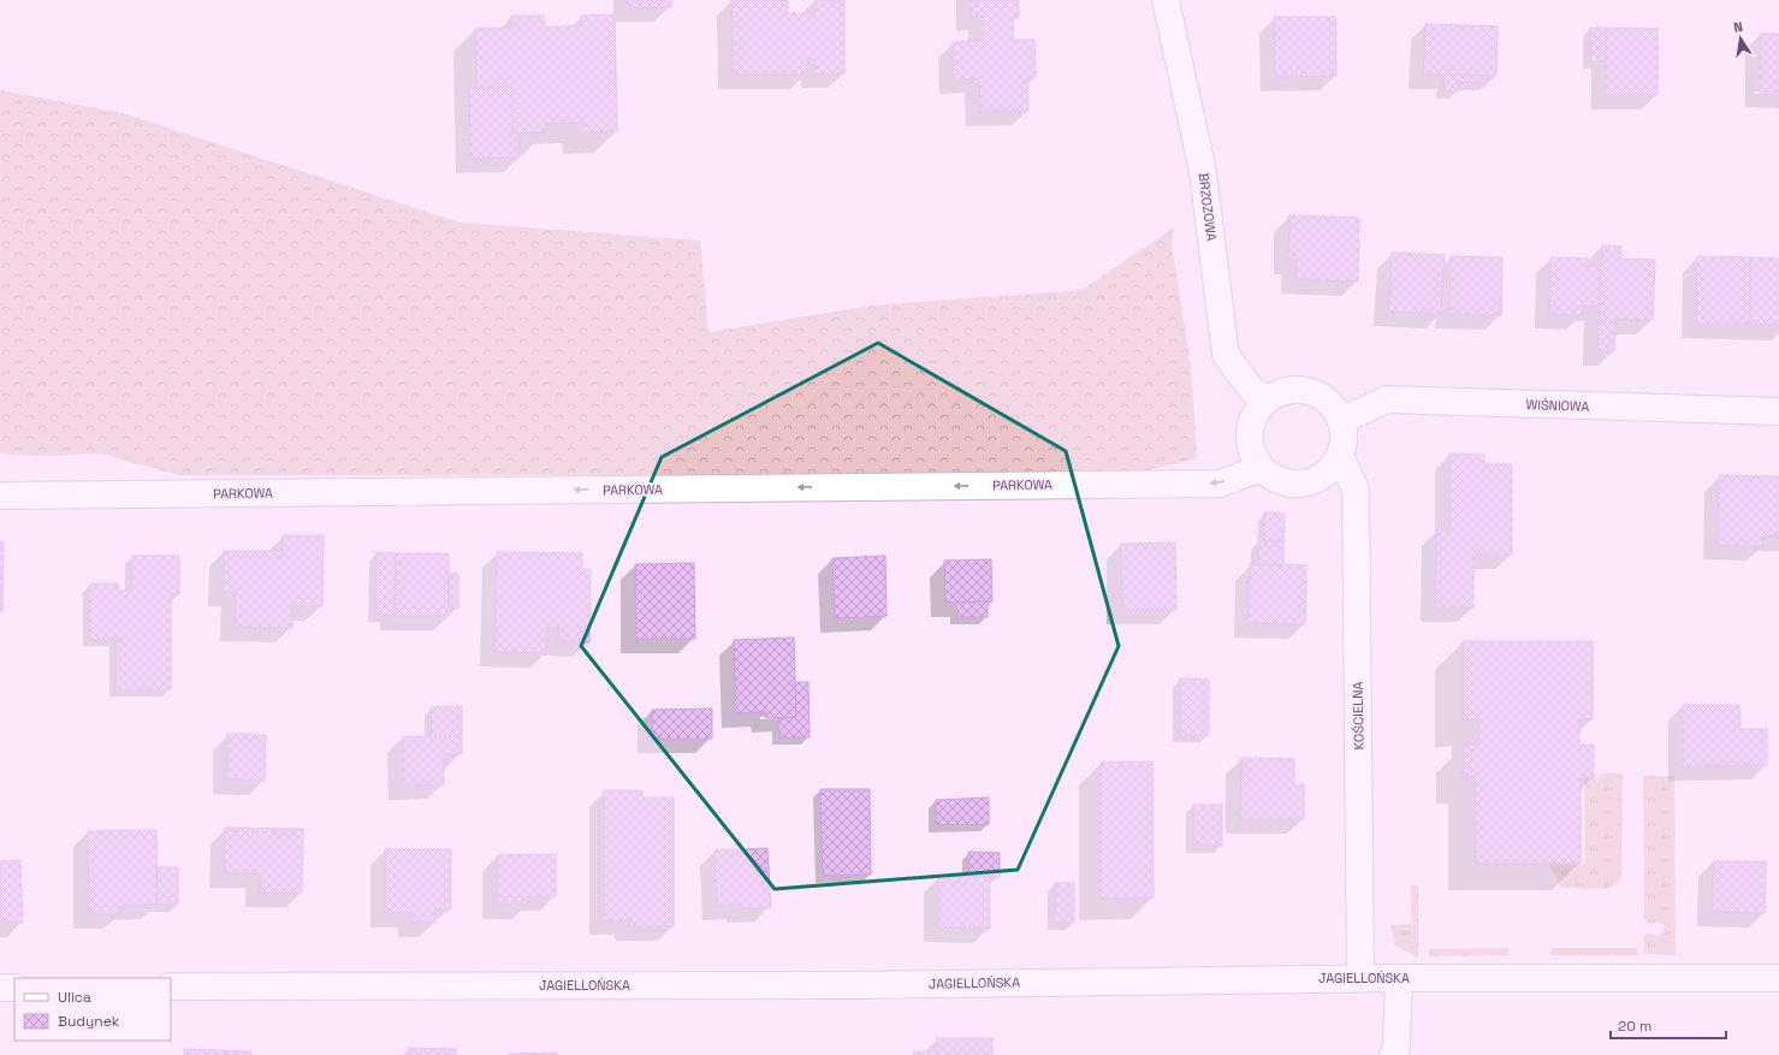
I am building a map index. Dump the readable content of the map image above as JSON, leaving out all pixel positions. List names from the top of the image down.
{
  "streets": {
    "street": [
      "BRZOZOWA",
      "WIŚNIOWA",
      "PARKOWA",
      "KOŚCIELNA",
      "JAGIELLOŃSKA"
    ]
  },
  "crossings": [
    ["BRZOZOWA", "WIŚNIOWA"],
    ["BRZOZOWA", "PARKOWA"],
    ["BRZOZOWA", "KOŚCIELNA"],
    ["WIŚNIOWA", "PARKOWA"],
    ["WIŚNIOWA", "KOŚCIELNA"],
    ["PARKOWA", "KOŚCIELNA"],
    ["KOŚCIELNA", "JAGIELLOŃSKA"]
  ],
  "one_way": ["PARKOWA"],
  "legend": ["Ulica", "Budynek"],
  "scale_bar": "20 m",
  "north": "top"
}
